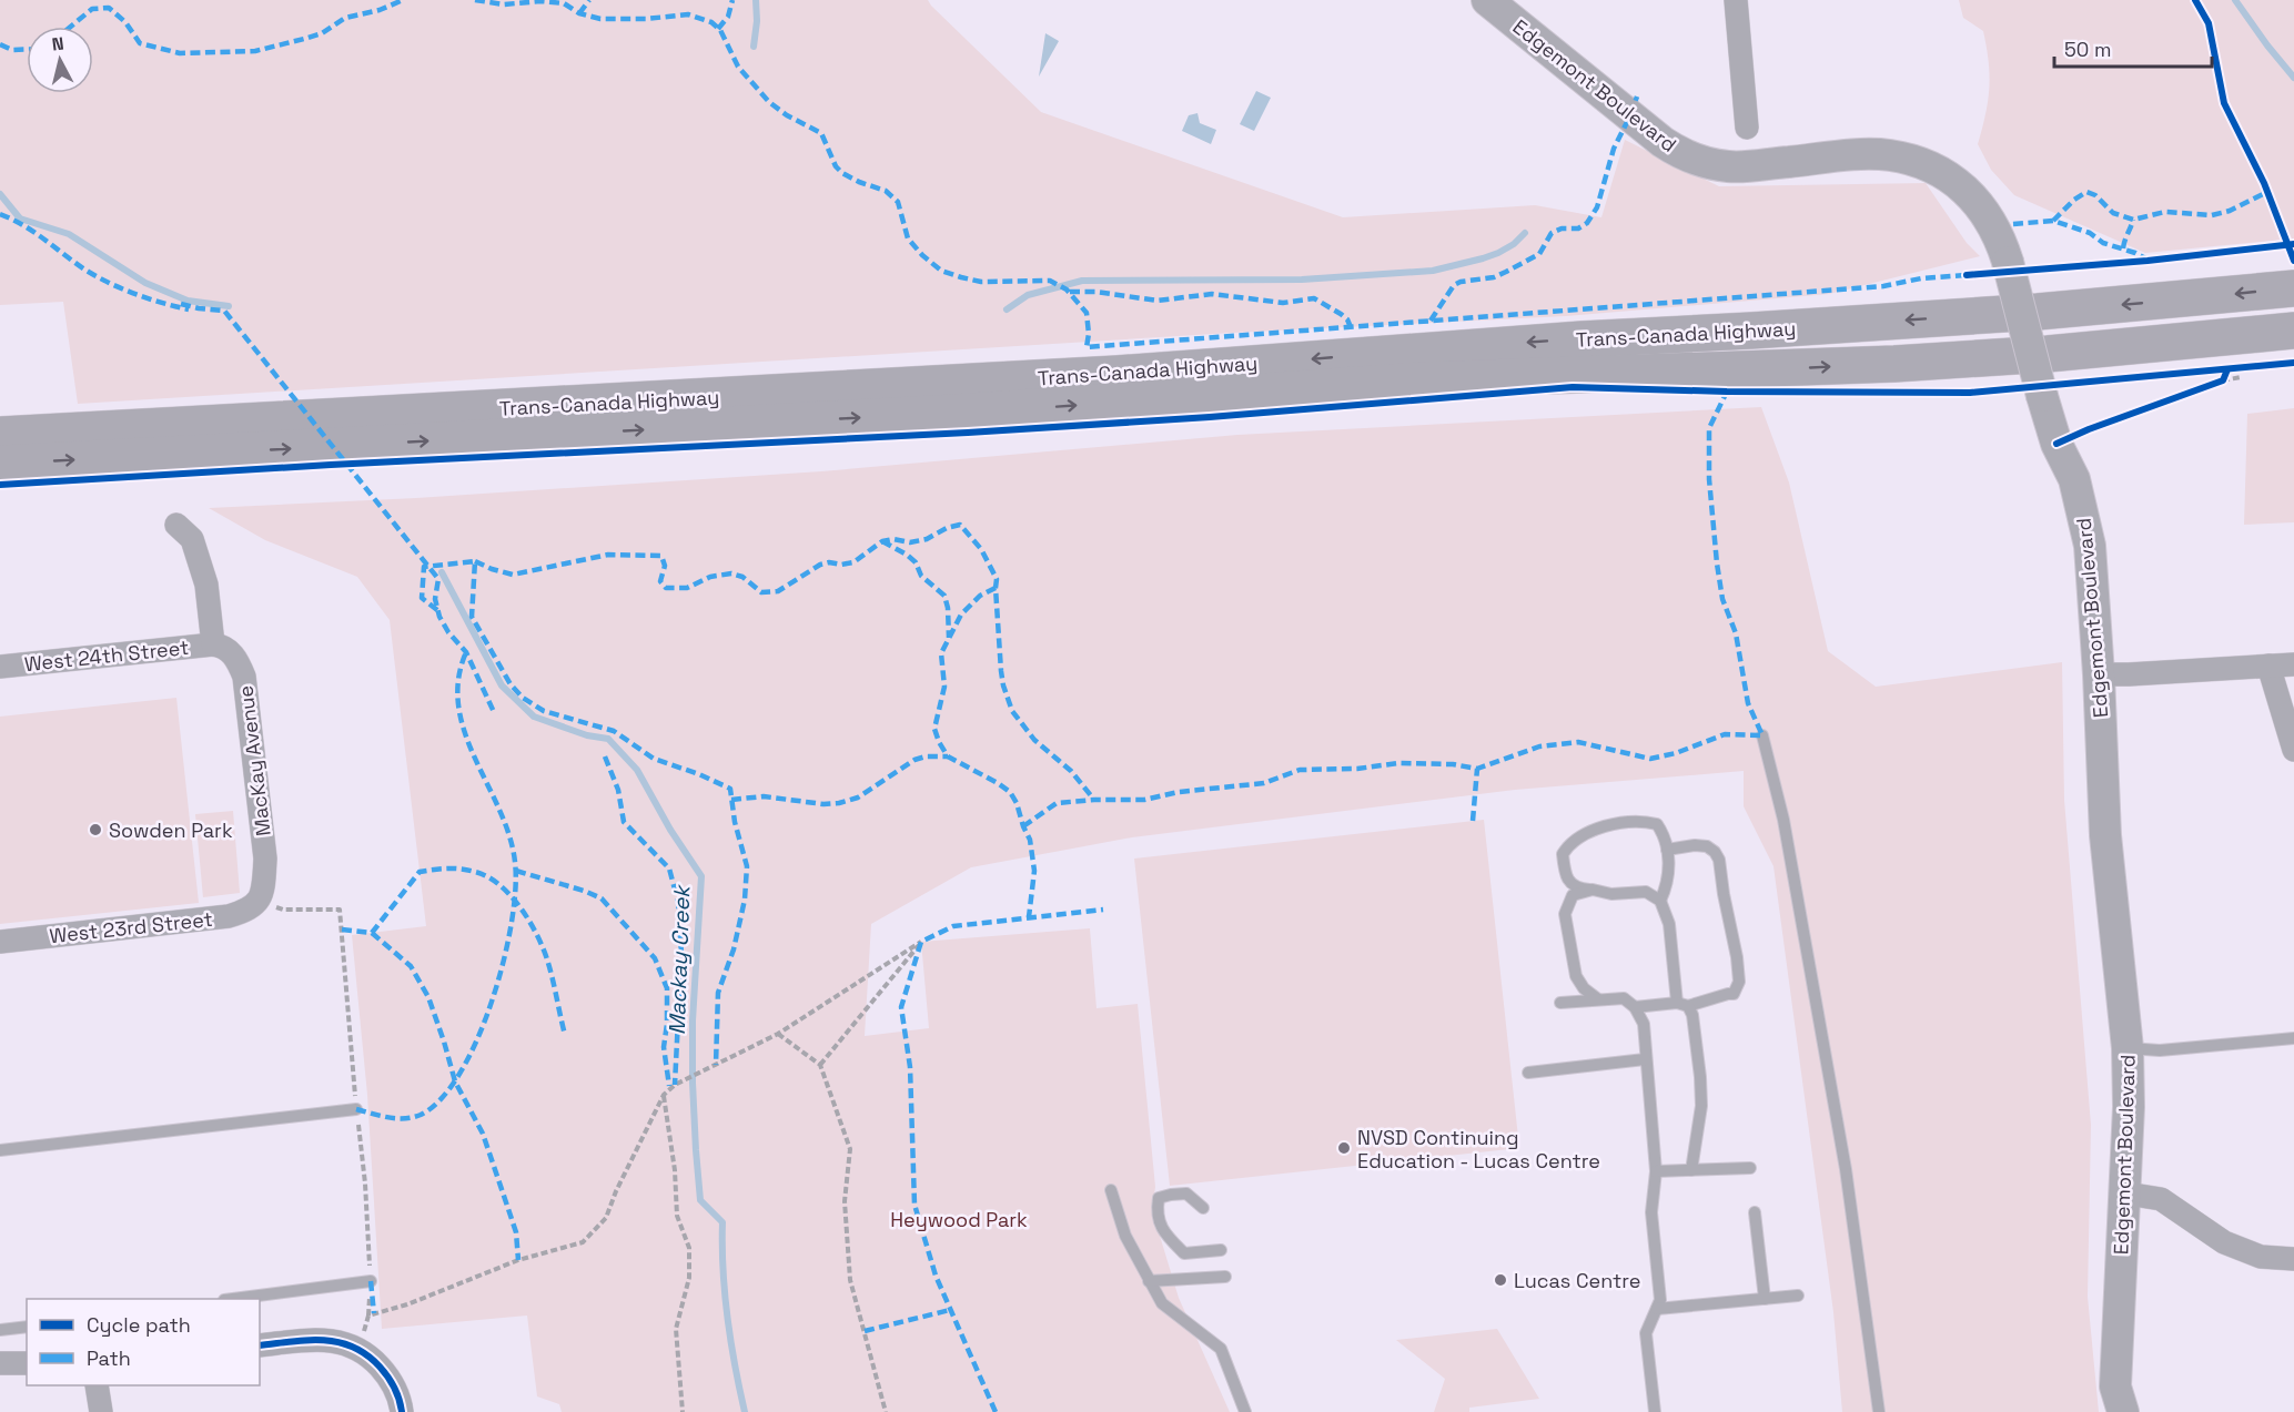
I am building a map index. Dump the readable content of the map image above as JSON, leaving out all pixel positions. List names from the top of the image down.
{
  "streets": {
    "highway": ["Trans-Canada Highway"],
    "street": [
      "Edgemont Boulevard",
      "West 24th Street",
      "MacKay Avenue",
      "West 23rd Street"
    ]
  },
  "crossings": [
    ["West 24th Street", "MacKay Avenue"],
    ["MacKay Avenue", "West 23rd Street"]
  ],
  "water": ["Mackay Creek"],
  "parks": ["Heywood Park"],
  "places": ["Sowden Park", "NVSD Continuing Education - Lucas Centre", "Lucas Centre"],
  "legend": ["Cycle path", "Path"],
  "scale_bar": "50 m",
  "north": "top"
}
